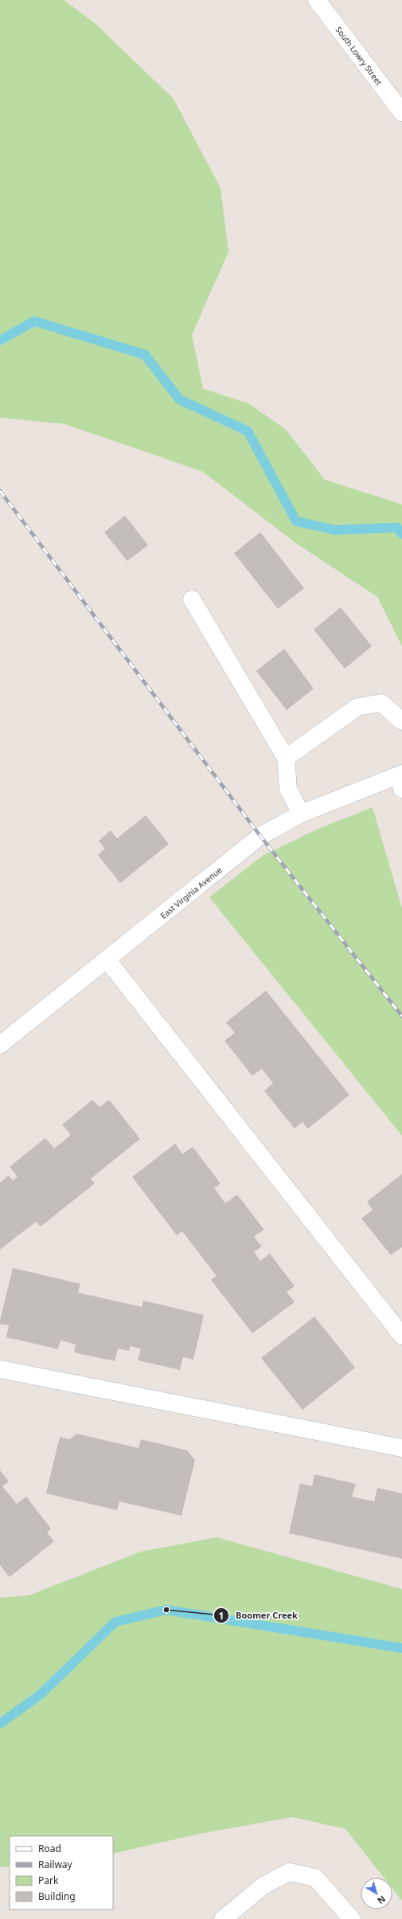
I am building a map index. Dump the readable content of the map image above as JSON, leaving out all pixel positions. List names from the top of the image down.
{
  "streets": {
    "street": ["South Lowry Street", "East Virginia Avenue"]
  },
  "places": ["Boomer Creek"],
  "legend": [
    "Road",
    "Railway",
    "Park",
    "Building"
  ],
  "north": "bottom right"
}
